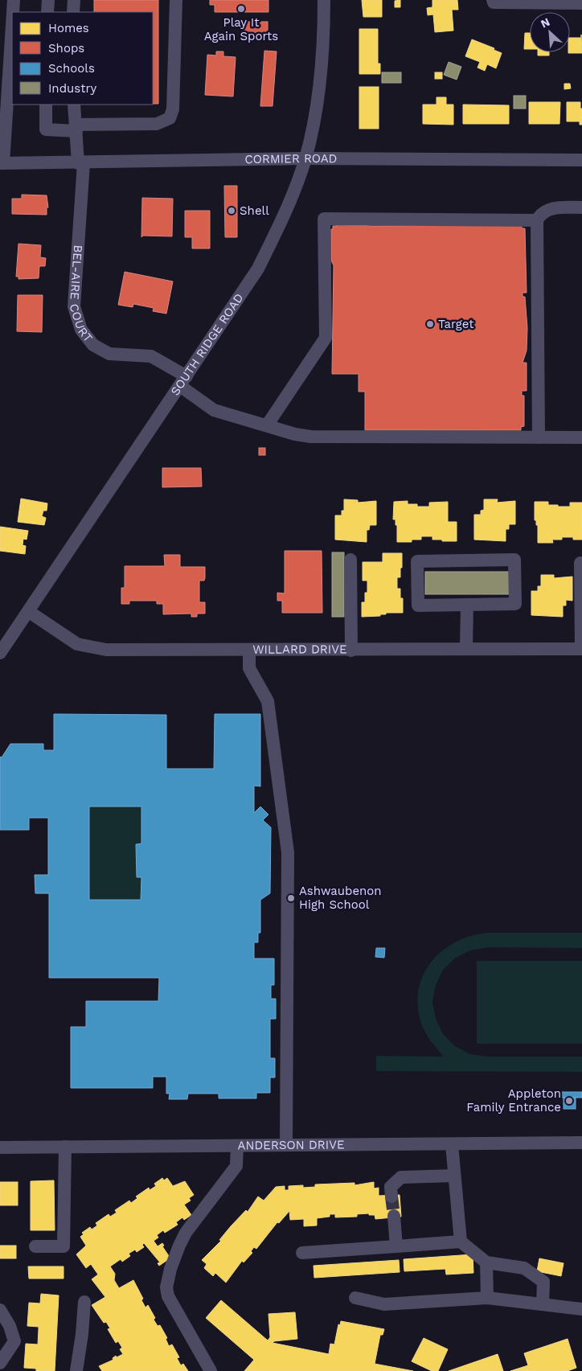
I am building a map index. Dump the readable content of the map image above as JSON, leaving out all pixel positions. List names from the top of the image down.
{
  "streets": {
    "street": [
      "CORMIER ROAD",
      "BEL-AIRE COURT",
      "SOUTH RIDGE ROAD",
      "WILLARD DRIVE",
      "ANDERSON DRIVE"
    ]
  },
  "crossings": [
    ["CORMIER ROAD", "BEL-AIRE COURT"],
    ["CORMIER ROAD", "SOUTH RIDGE ROAD"],
    ["BEL-AIRE COURT", "SOUTH RIDGE ROAD"],
    ["SOUTH RIDGE ROAD", "WILLARD DRIVE"]
  ],
  "places": [
    "Play It Again Sports",
    "Shell",
    "Target",
    "Ashwaubenon High School",
    "Appleton Family Entrance"
  ],
  "legend": [
    "Homes",
    "Shops",
    "Schools",
    "Industry"
  ],
  "north": "top left"
}
